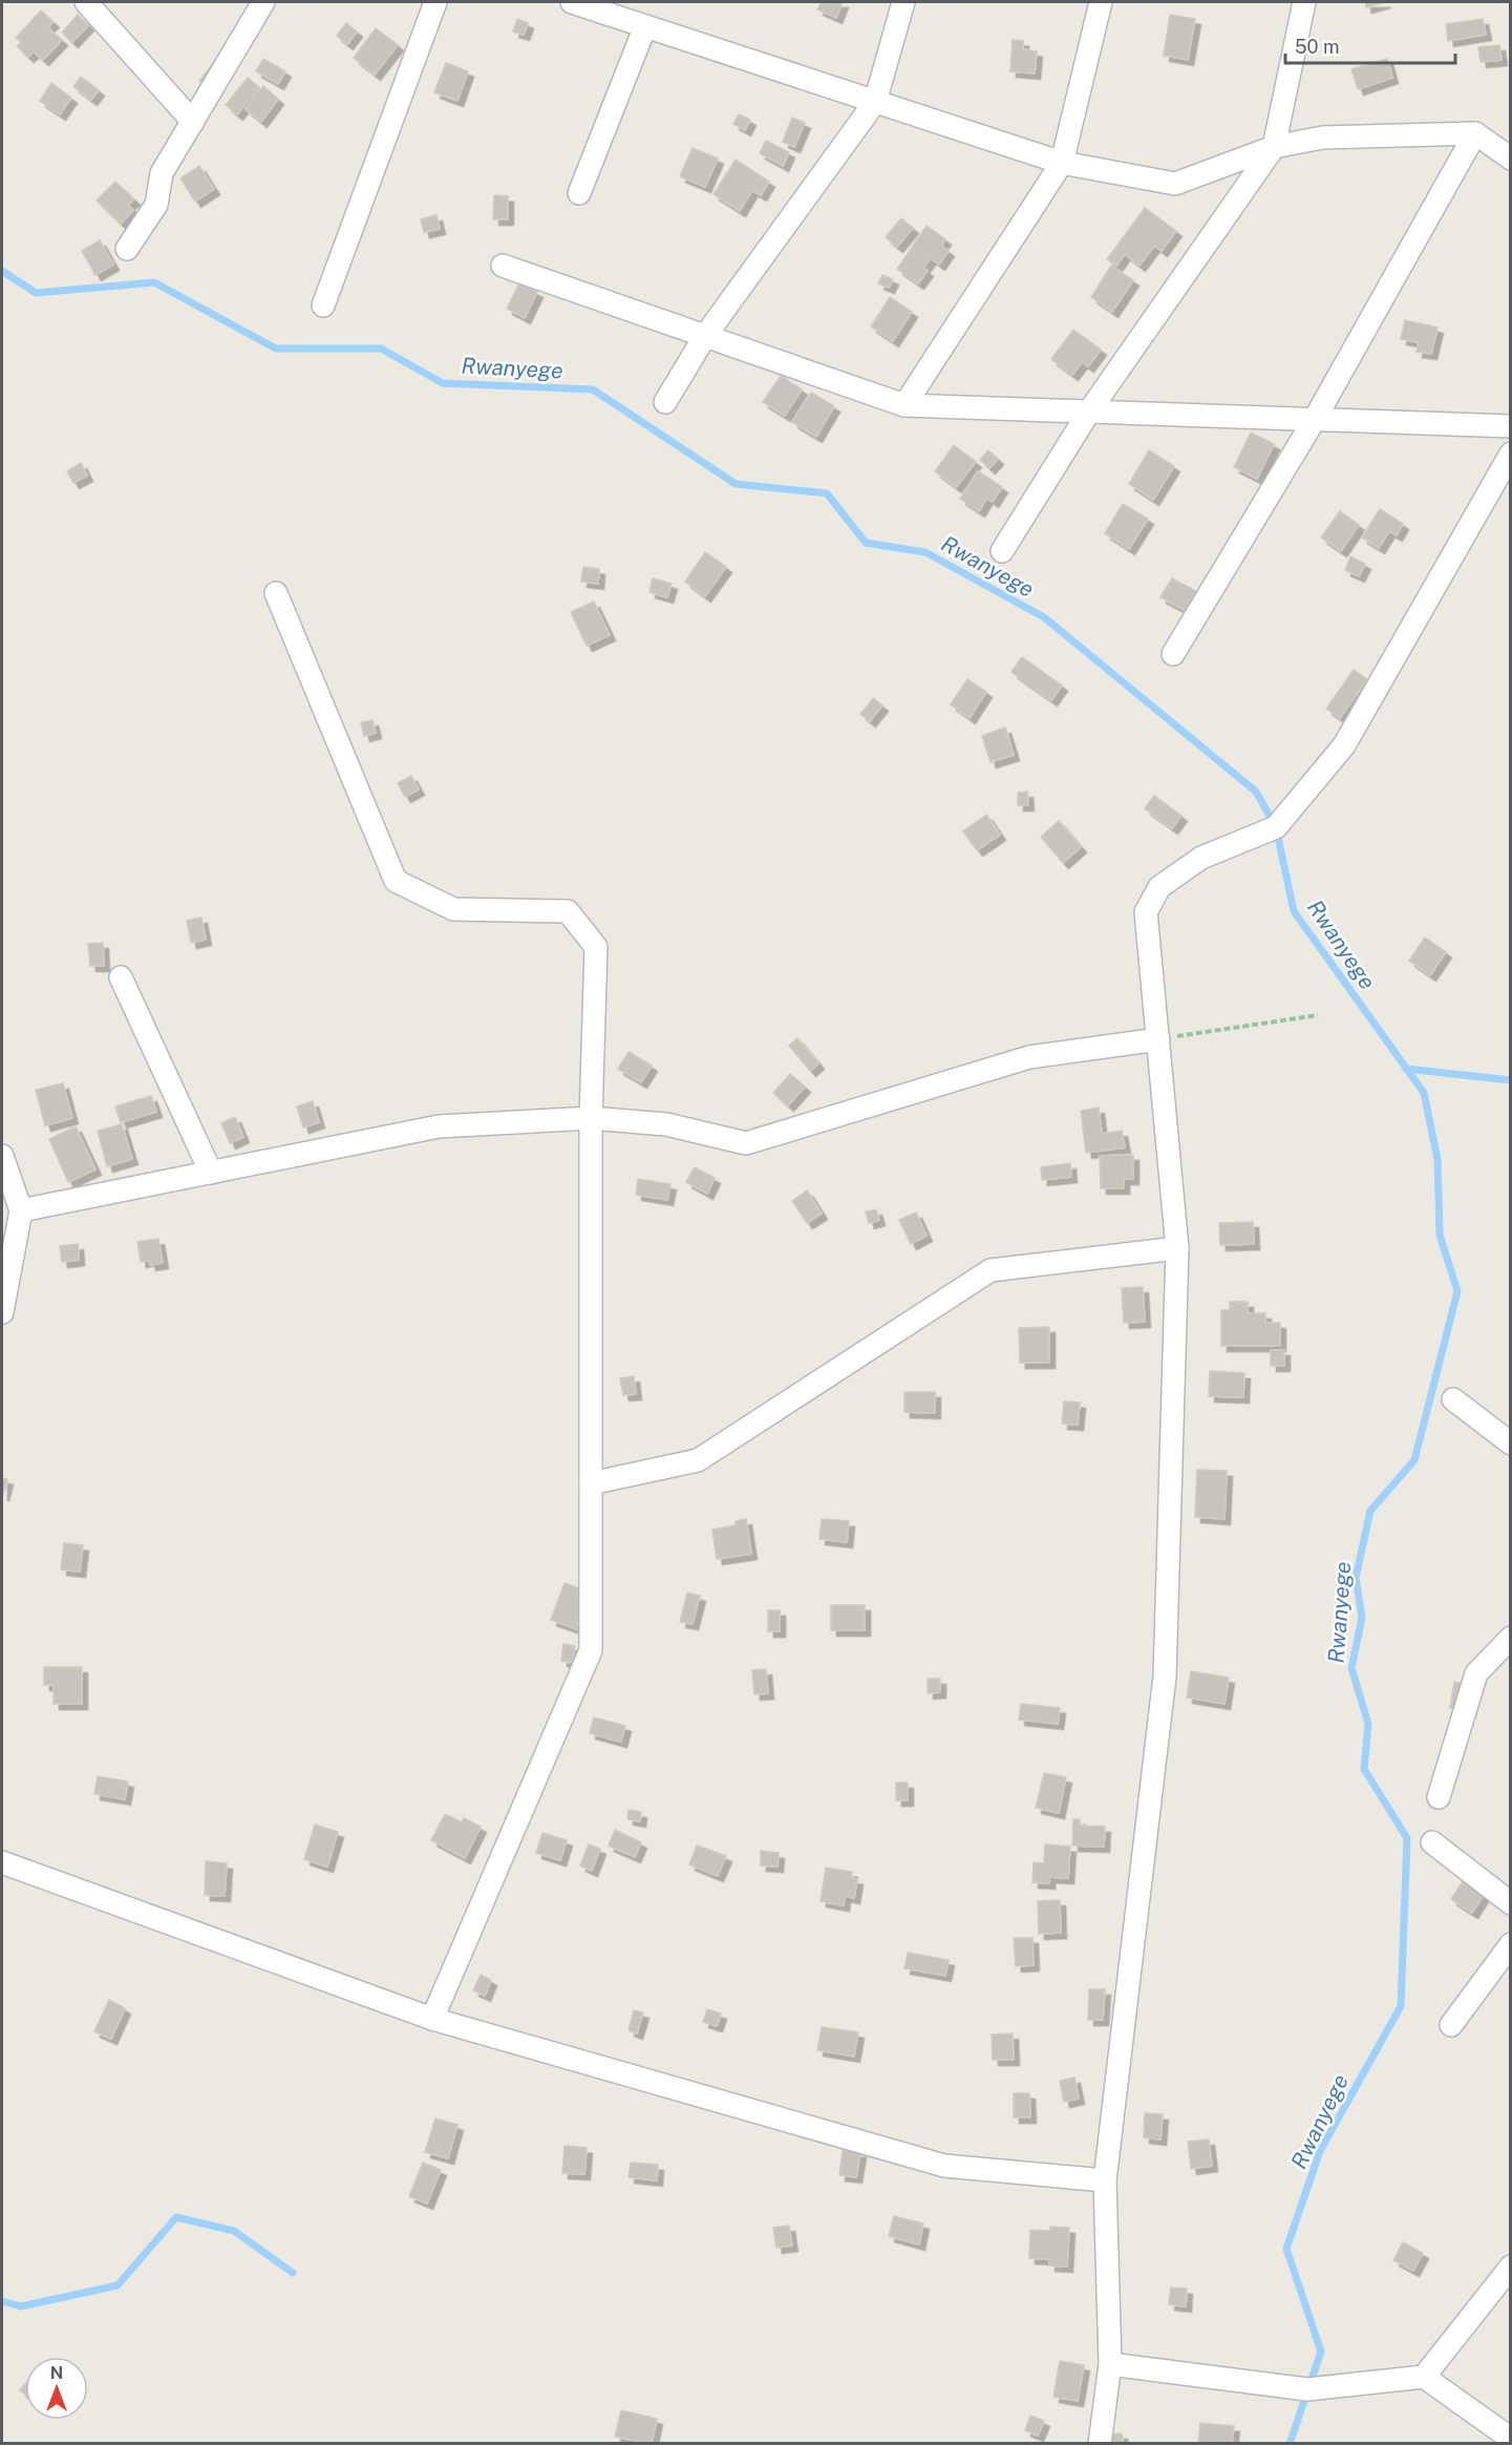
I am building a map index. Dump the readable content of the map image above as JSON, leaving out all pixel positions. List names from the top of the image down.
{
  "water": ["Rwanyege"],
  "scale_bar": "50 m",
  "north": "top"
}
